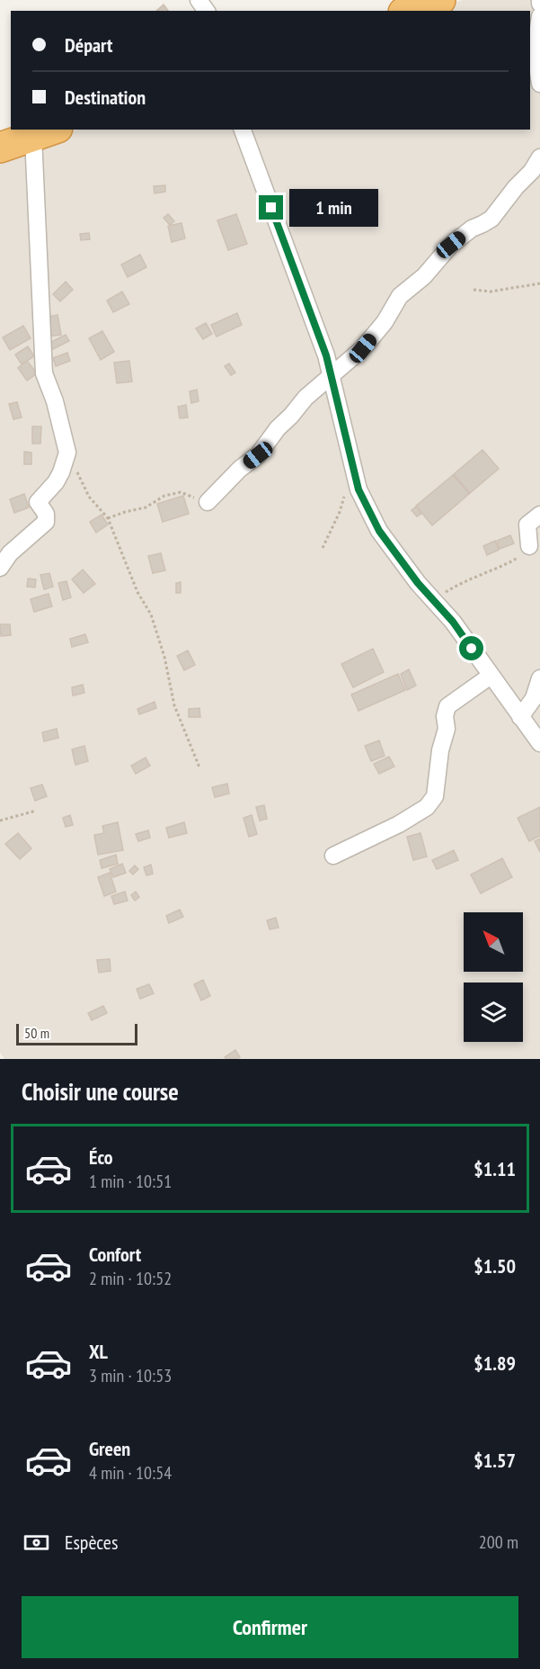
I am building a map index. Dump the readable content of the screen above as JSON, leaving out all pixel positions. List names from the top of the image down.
{
  "scale_bar": "50 m",
  "north": "top left",
  "page": {
    "banner": ["Départ", "Destination"],
    "bubble": "1 min",
    "scale": "50 m",
    "heading": "Choisir une course",
    "list": [
      {
        "name": "Éco",
        "note": "1 min · 10:51",
        "value": "$1.11"
      },
      {
        "name": "Confort",
        "note": "2 min · 10:52",
        "value": "$1.50"
      },
      {
        "name": "XL",
        "note": "3 min · 10:53",
        "value": "$1.89"
      },
      {
        "name": "Green",
        "note": "4 min · 10:54",
        "value": "$1.57"
      }
    ],
    "pay": ["Espèces", "200 m"],
    "buttons": "Confirmer"
  }
}
